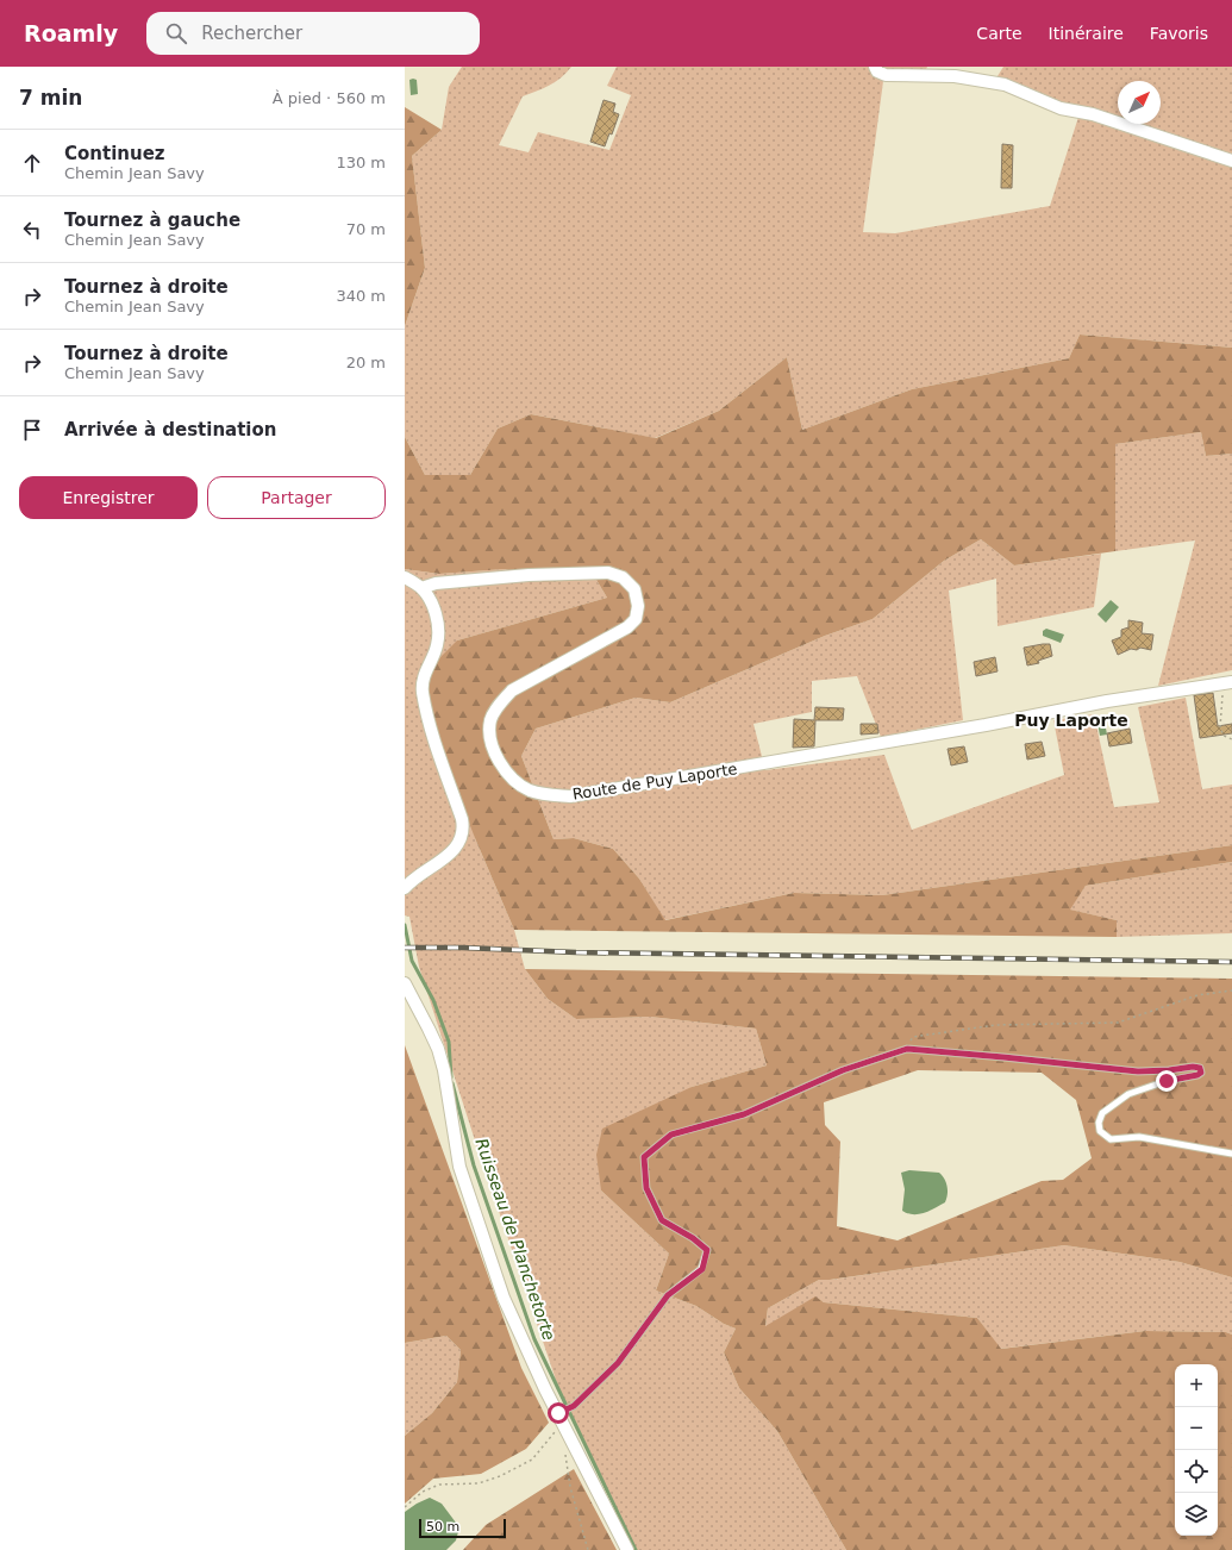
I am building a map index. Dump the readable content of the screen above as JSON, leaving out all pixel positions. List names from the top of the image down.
{
  "streets": {
    "street": ["Route de Puy Laporte"]
  },
  "districts": ["Puy Laporte"],
  "water": ["Ruisseau de Planchetorte"],
  "scale_bar": "50 m",
  "north": "top right",
  "page": {
    "header": "Roamly",
    "search": "Rechercher",
    "nav": ["Carte", "Itinéraire", "Favoris"],
    "heading": ["7 min", "À pied · 560 m"],
    "list": [
      ["Continuez", "Chemin Jean Savy", "130 m"],
      ["Tournez à gauche", "Chemin Jean Savy", "70 m"],
      ["Tournez à droite", "Chemin Jean Savy", "340 m"],
      ["Tournez à droite", "Chemin Jean Savy", "20 m"],
      "Arrivée à destination"
    ],
    "buttons": ["Enregistrer", "Partager"],
    "map_buttons": ["+", "−"],
    "scale": "50 m"
  }
}
